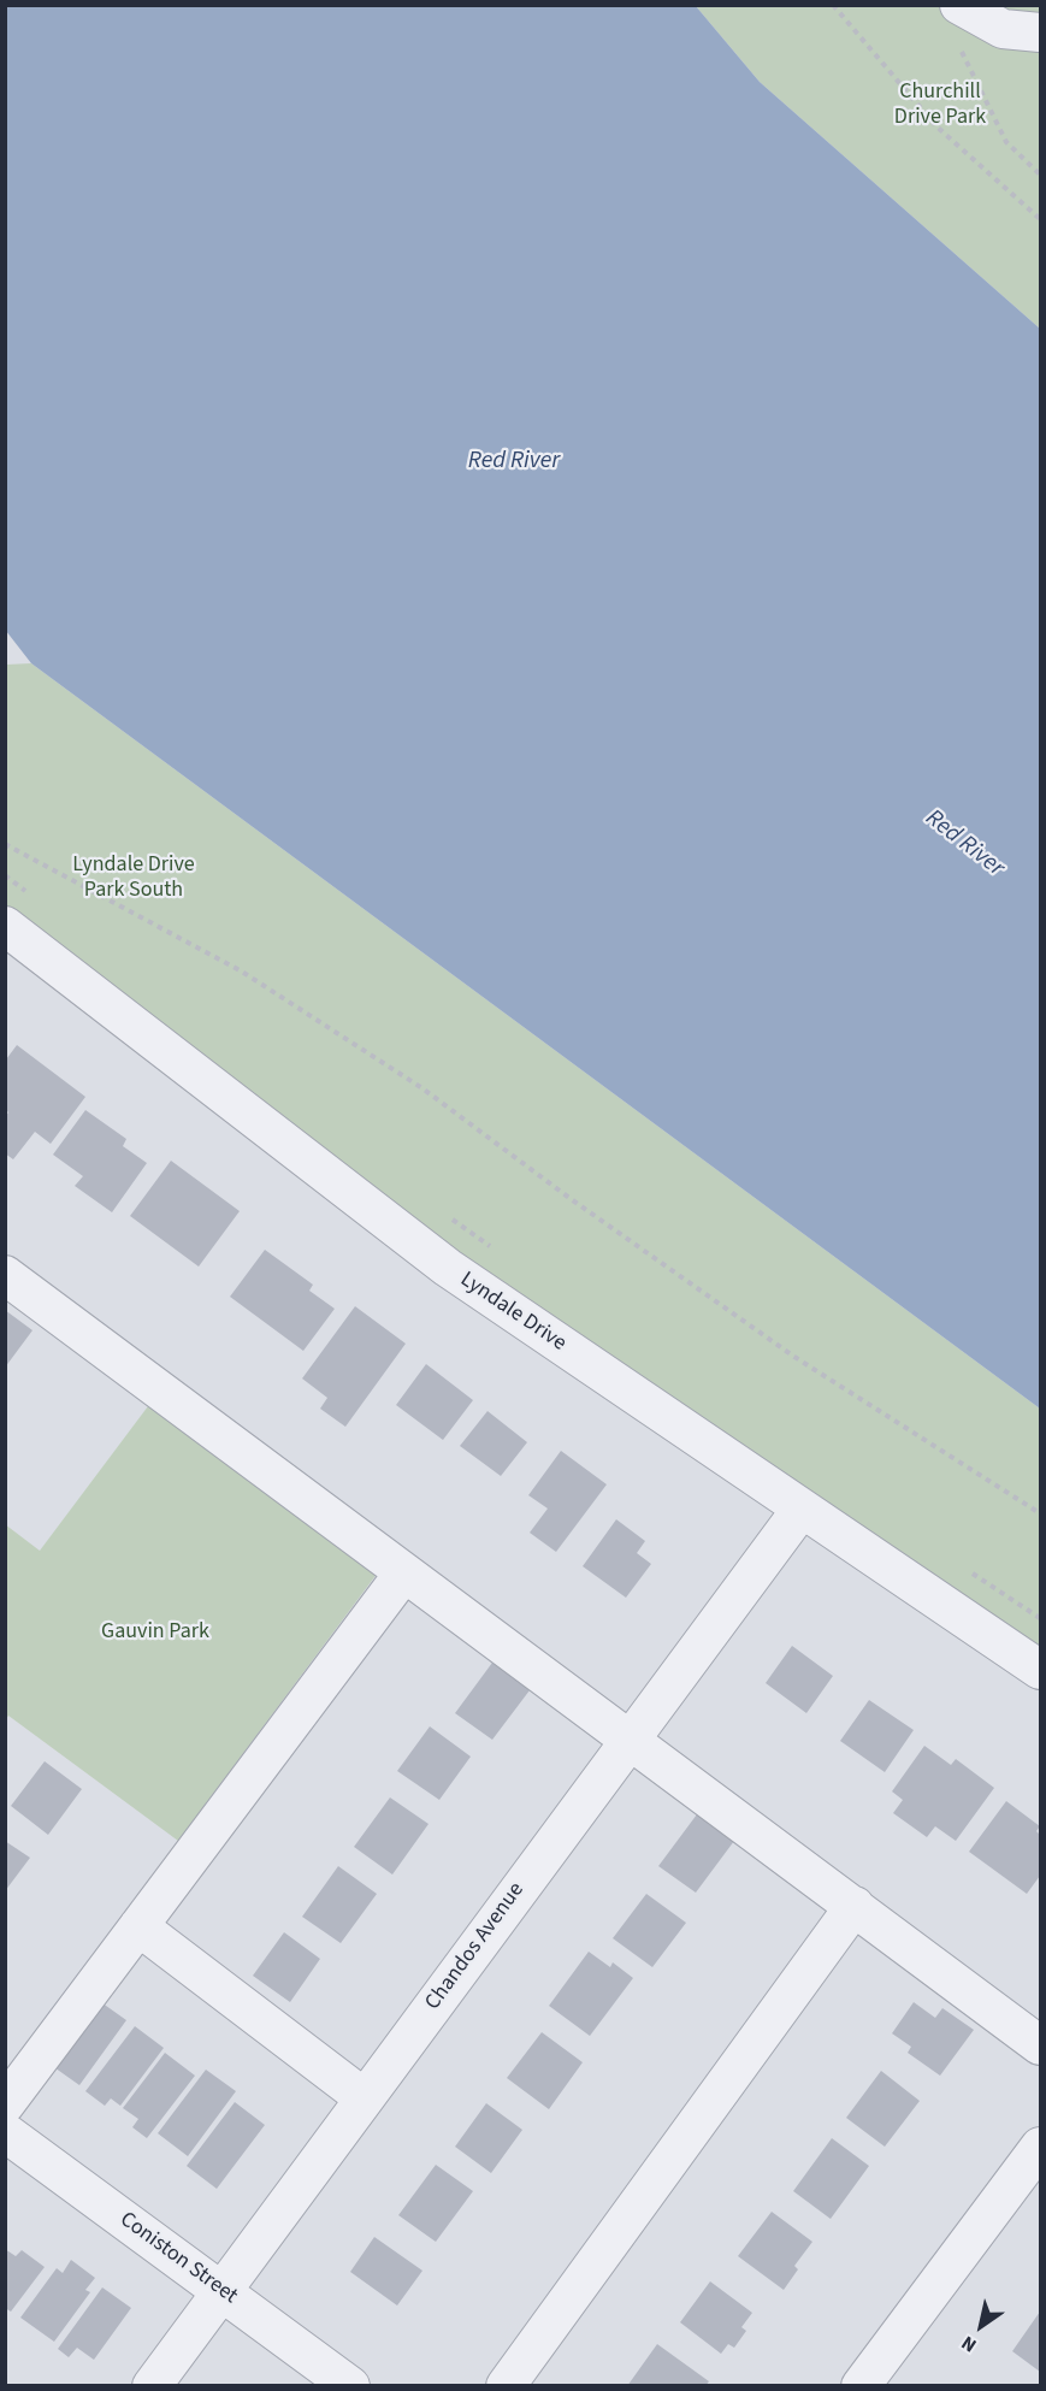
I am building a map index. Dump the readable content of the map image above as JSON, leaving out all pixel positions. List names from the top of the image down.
{
  "streets": {
    "street": ["Lyndale Drive", "Chandos Avenue", "Coniston Street"]
  },
  "crossings": [
    ["Lyndale Drive", "Chandos Avenue"],
    ["Chandos Avenue", "Coniston Street"]
  ],
  "water": ["Red River"],
  "parks": ["Churchill Drive Park", "Lyndale Drive Park South", "Gauvin Park"],
  "north": "bottom left"
}
